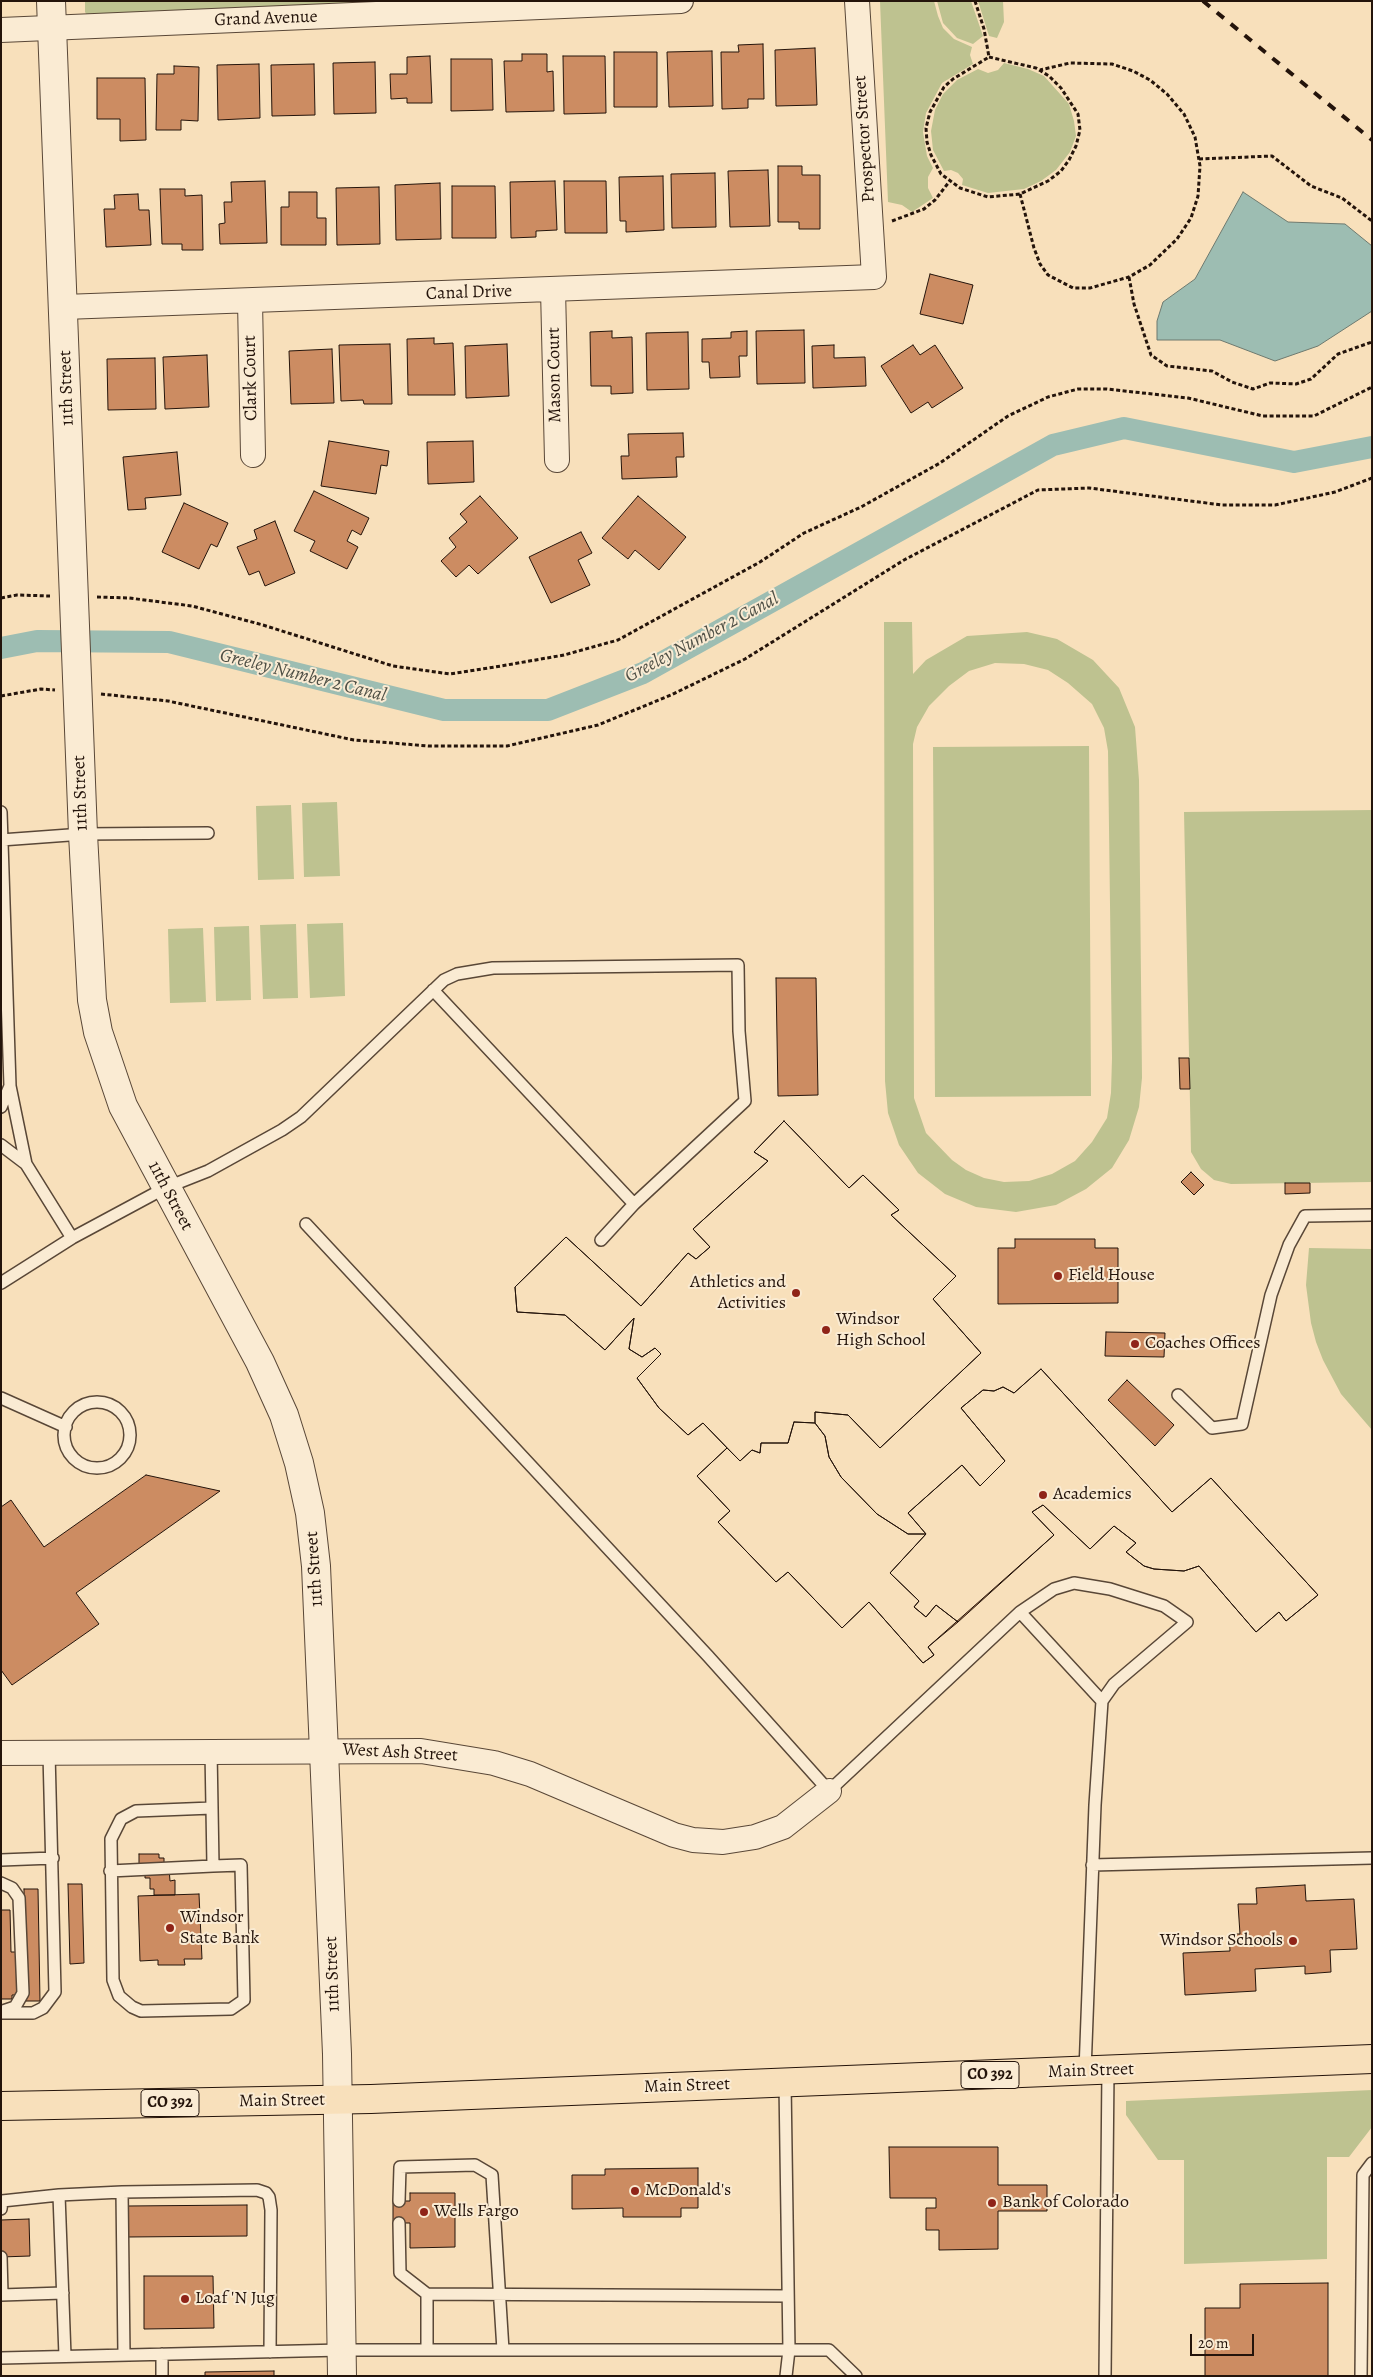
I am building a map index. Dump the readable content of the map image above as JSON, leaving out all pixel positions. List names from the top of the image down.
{
  "streets": {
    "main road": ["Main Street", "CO 392"],
    "street": [
      "Grand Avenue",
      "Prospector Street",
      "Canal Drive",
      "Mason Court",
      "Clark Court",
      "11th Street",
      "West Ash Street"
    ]
  },
  "crossings": [
    ["Grand Avenue", "11th Street"],
    ["Prospector Street", "Canal Drive"],
    ["Canal Drive", "Mason Court"],
    ["Canal Drive", "Clark Court"],
    ["Canal Drive", "11th Street"],
    ["11th Street", "West Ash Street"],
    ["11th Street", "Main Street"]
  ],
  "water": ["Greeley Number 2 Canal"],
  "places": [
    "Field House",
    "Athletics and Activities",
    "Windsor High School",
    "Coaches Offices",
    "Academics",
    "Windsor State Bank",
    "Windsor Schools",
    "McDonald's",
    "Bank of Colorado",
    "Wells Fargo",
    "Loaf 'N Jug"
  ],
  "scale_bar": "20 m"
}
